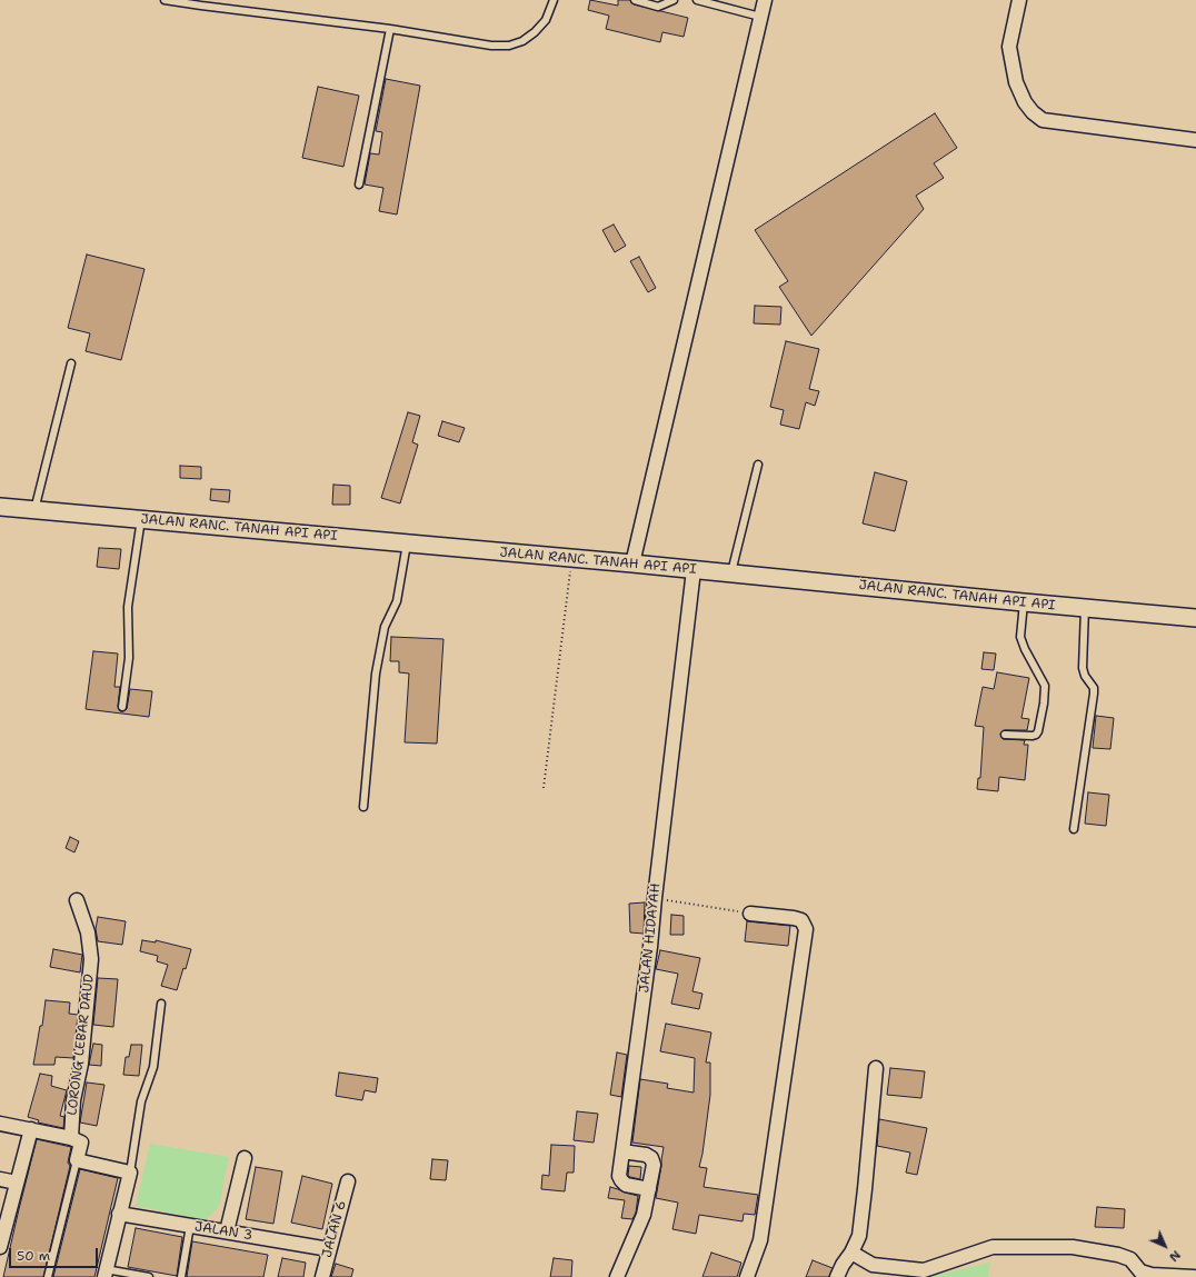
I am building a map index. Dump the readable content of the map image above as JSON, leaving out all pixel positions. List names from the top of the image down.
{
  "streets": {
    "street": [
      "JALAN RANC. TANAH API API",
      "JALAN HIDAYAH",
      "LORONG LEBAR DAUD",
      "JALAN 6",
      "JALAN 3"
    ]
  },
  "crossings": [
    ["JALAN RANC. TANAH API API", "JALAN HIDAYAH"],
    ["JALAN 6", "JALAN 3"]
  ],
  "scale_bar": "50 m",
  "north": "bottom right"
}
